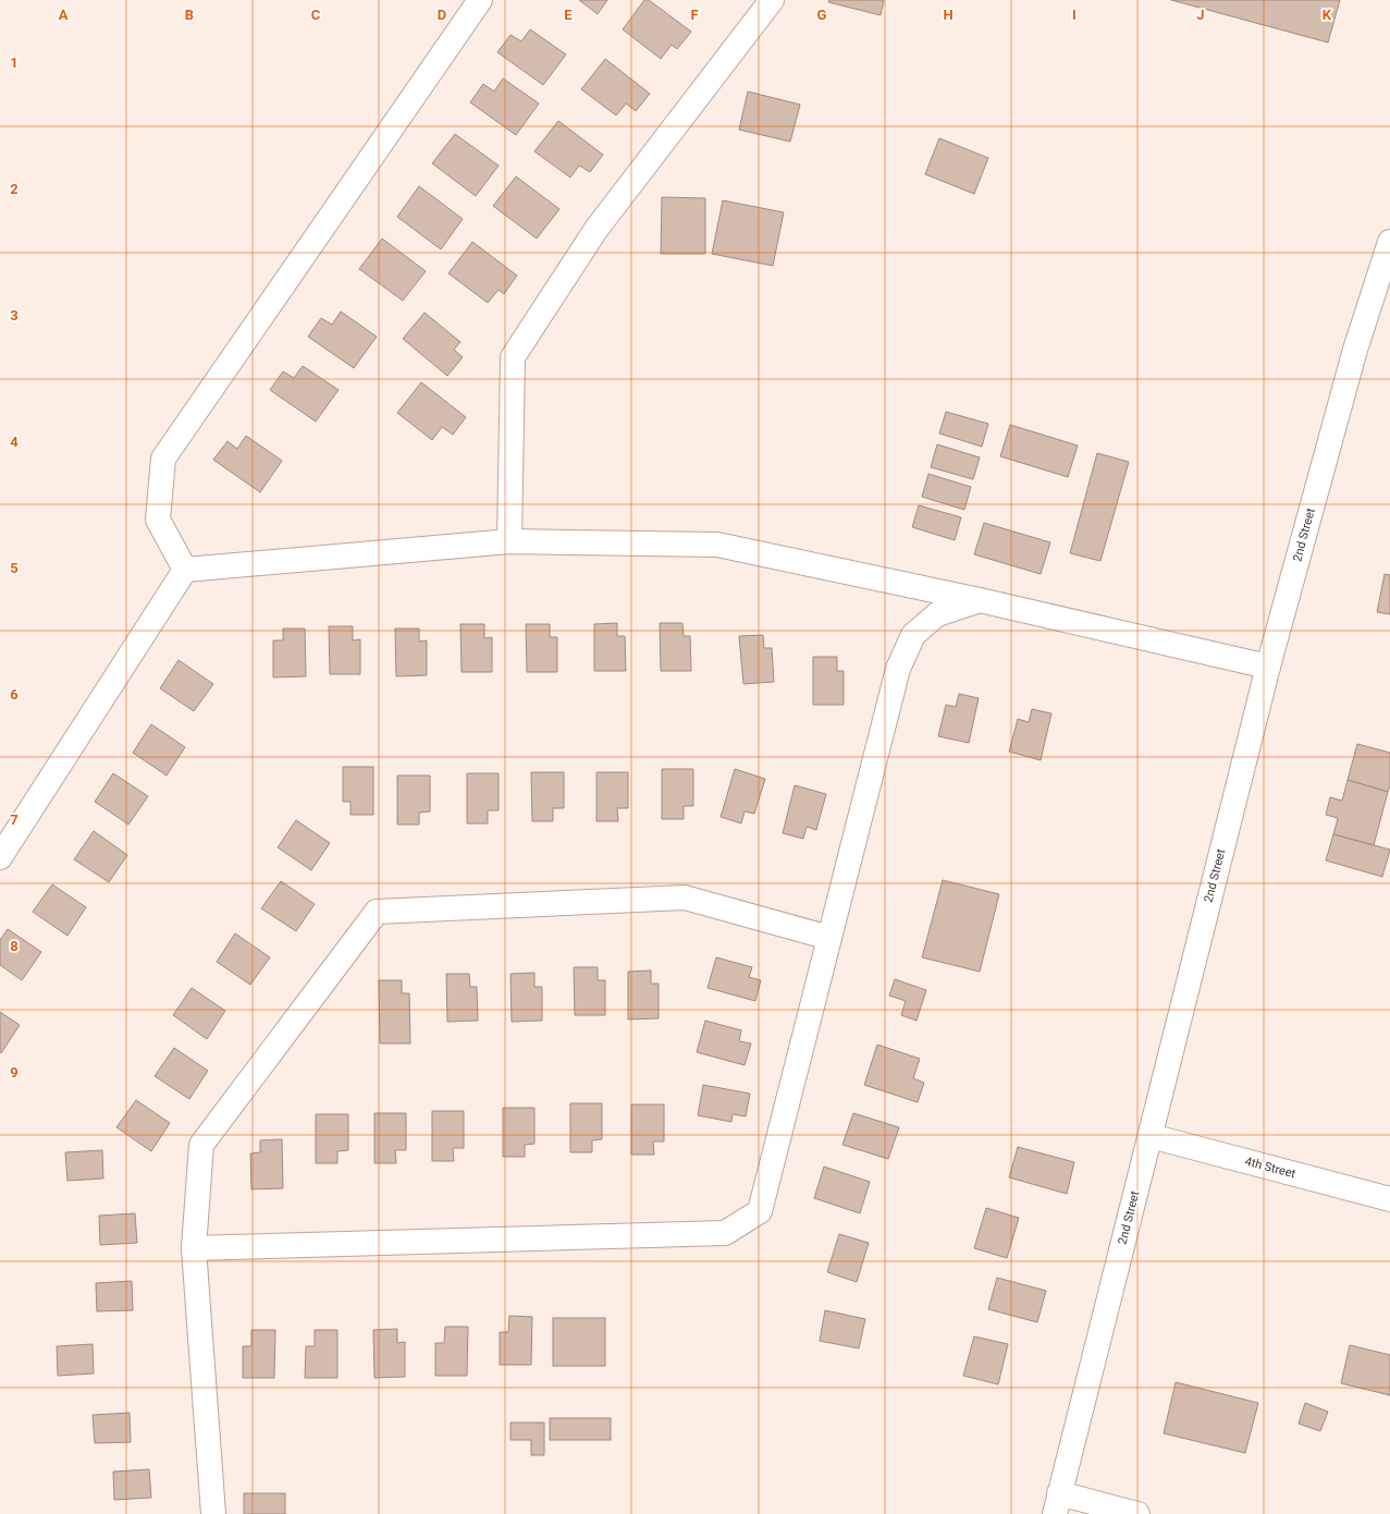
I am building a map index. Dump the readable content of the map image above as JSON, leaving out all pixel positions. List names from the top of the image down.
{
  "streets": {
    "street": ["2nd Street", "4th Street"]
  },
  "crossings": [
    ["2nd Street", "4th Street"]
  ],
  "grid": {
    "columns": [
      "A",
      "B",
      "C",
      "D",
      "E",
      "F",
      "G",
      "H",
      "I",
      "J",
      "K"
    ],
    "rows": [
      "1",
      "2",
      "3",
      "4",
      "5",
      "6",
      "7",
      "8",
      "9"
    ]
  }
}
